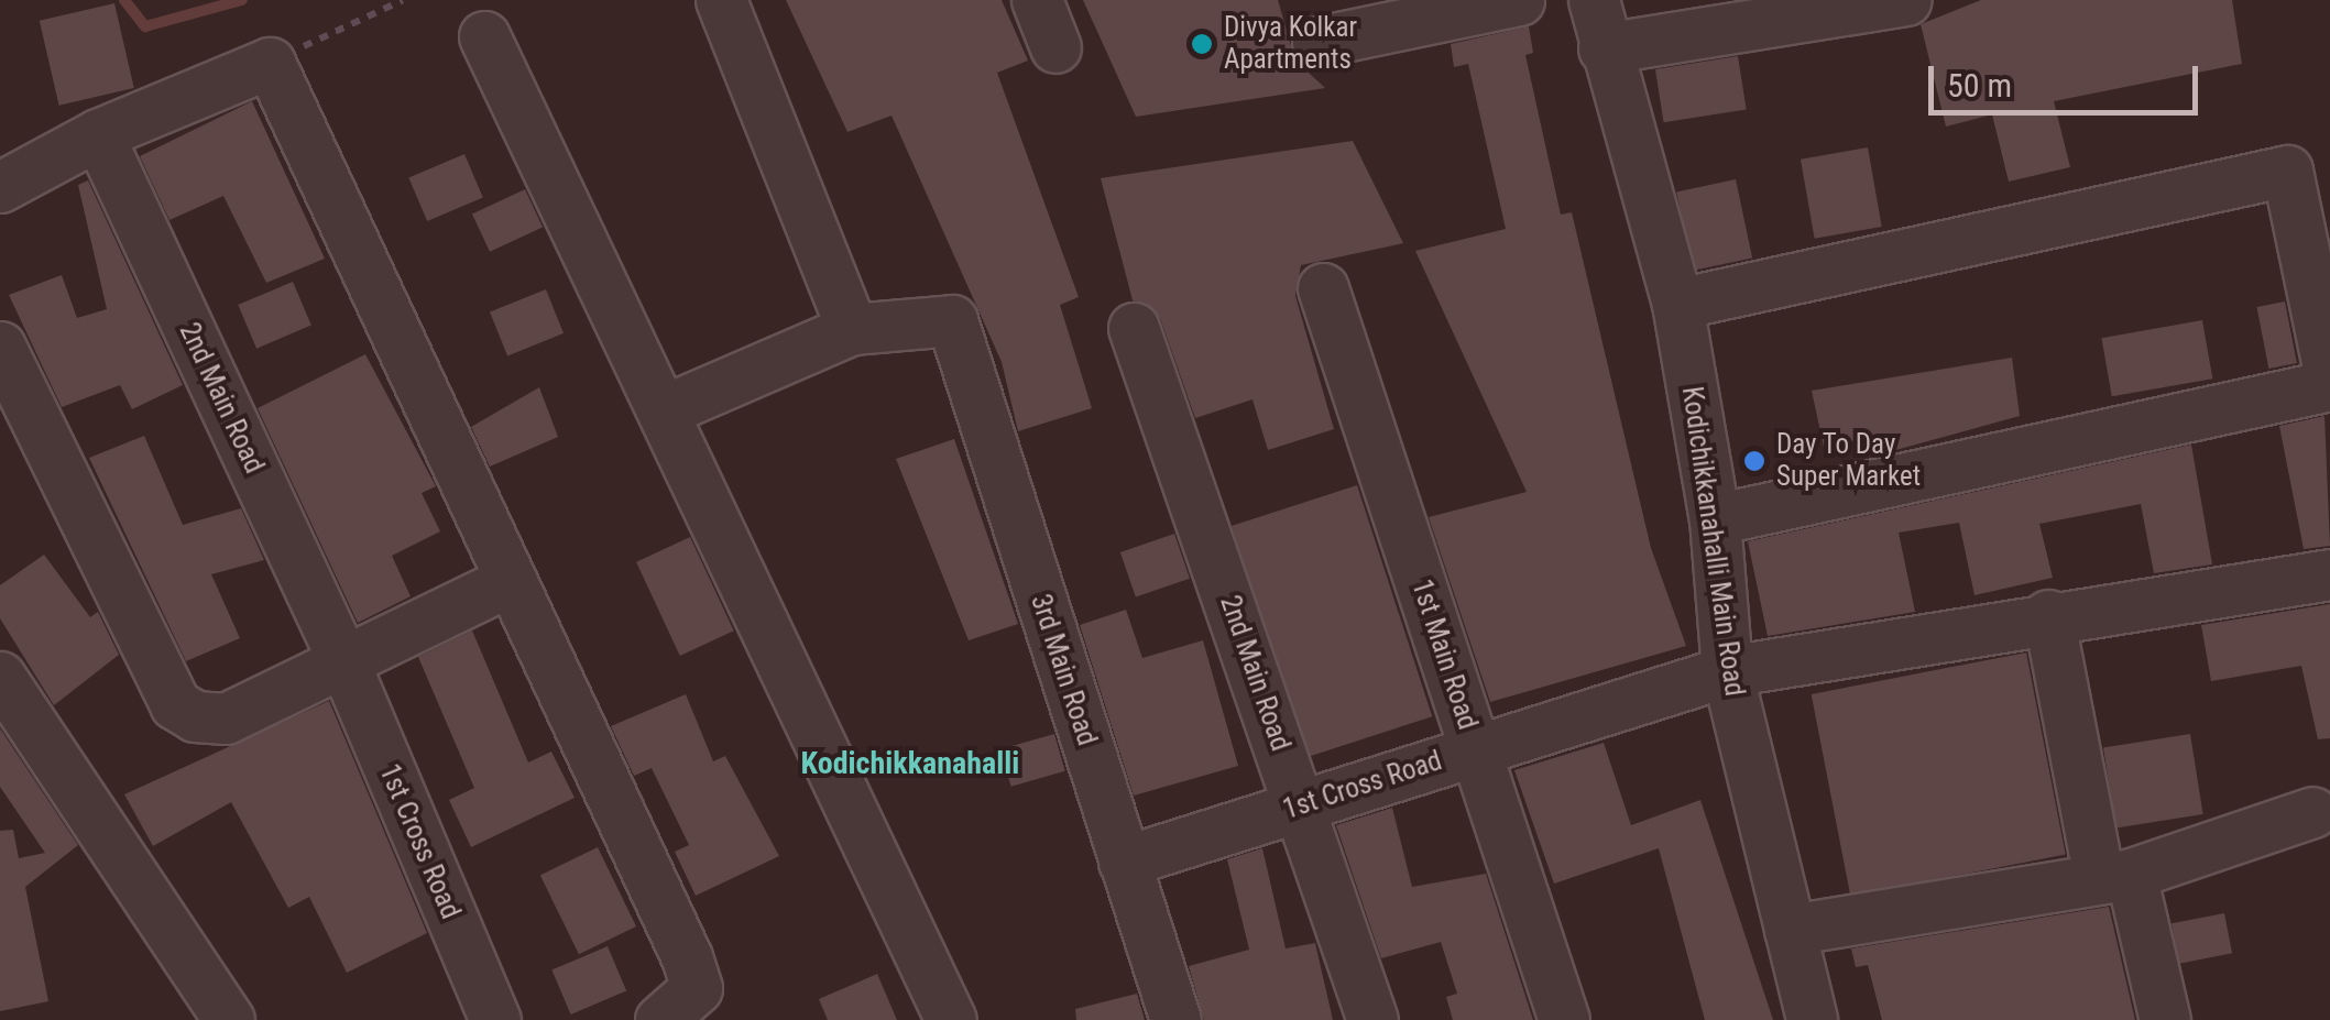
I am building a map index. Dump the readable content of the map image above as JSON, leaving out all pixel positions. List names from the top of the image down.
{
  "streets": {
    "street": [
      "2nd Main Road",
      "Kodichikkanahalli Main Road",
      "1st Main Road",
      "3rd Main Road",
      "1st Cross Road"
    ]
  },
  "crossings": [
    ["2nd Main Road", "1st Cross Road"],
    ["Kodichikkanahalli Main Road", "1st Cross Road"],
    ["1st Main Road", "1st Cross Road"],
    ["3rd Main Road", "1st Cross Road"]
  ],
  "districts": ["Kodichikkanahalli"],
  "places": ["Divya Kolkar Apartments", "Day To Day Super Market"],
  "scale_bar": "50 m"
}
